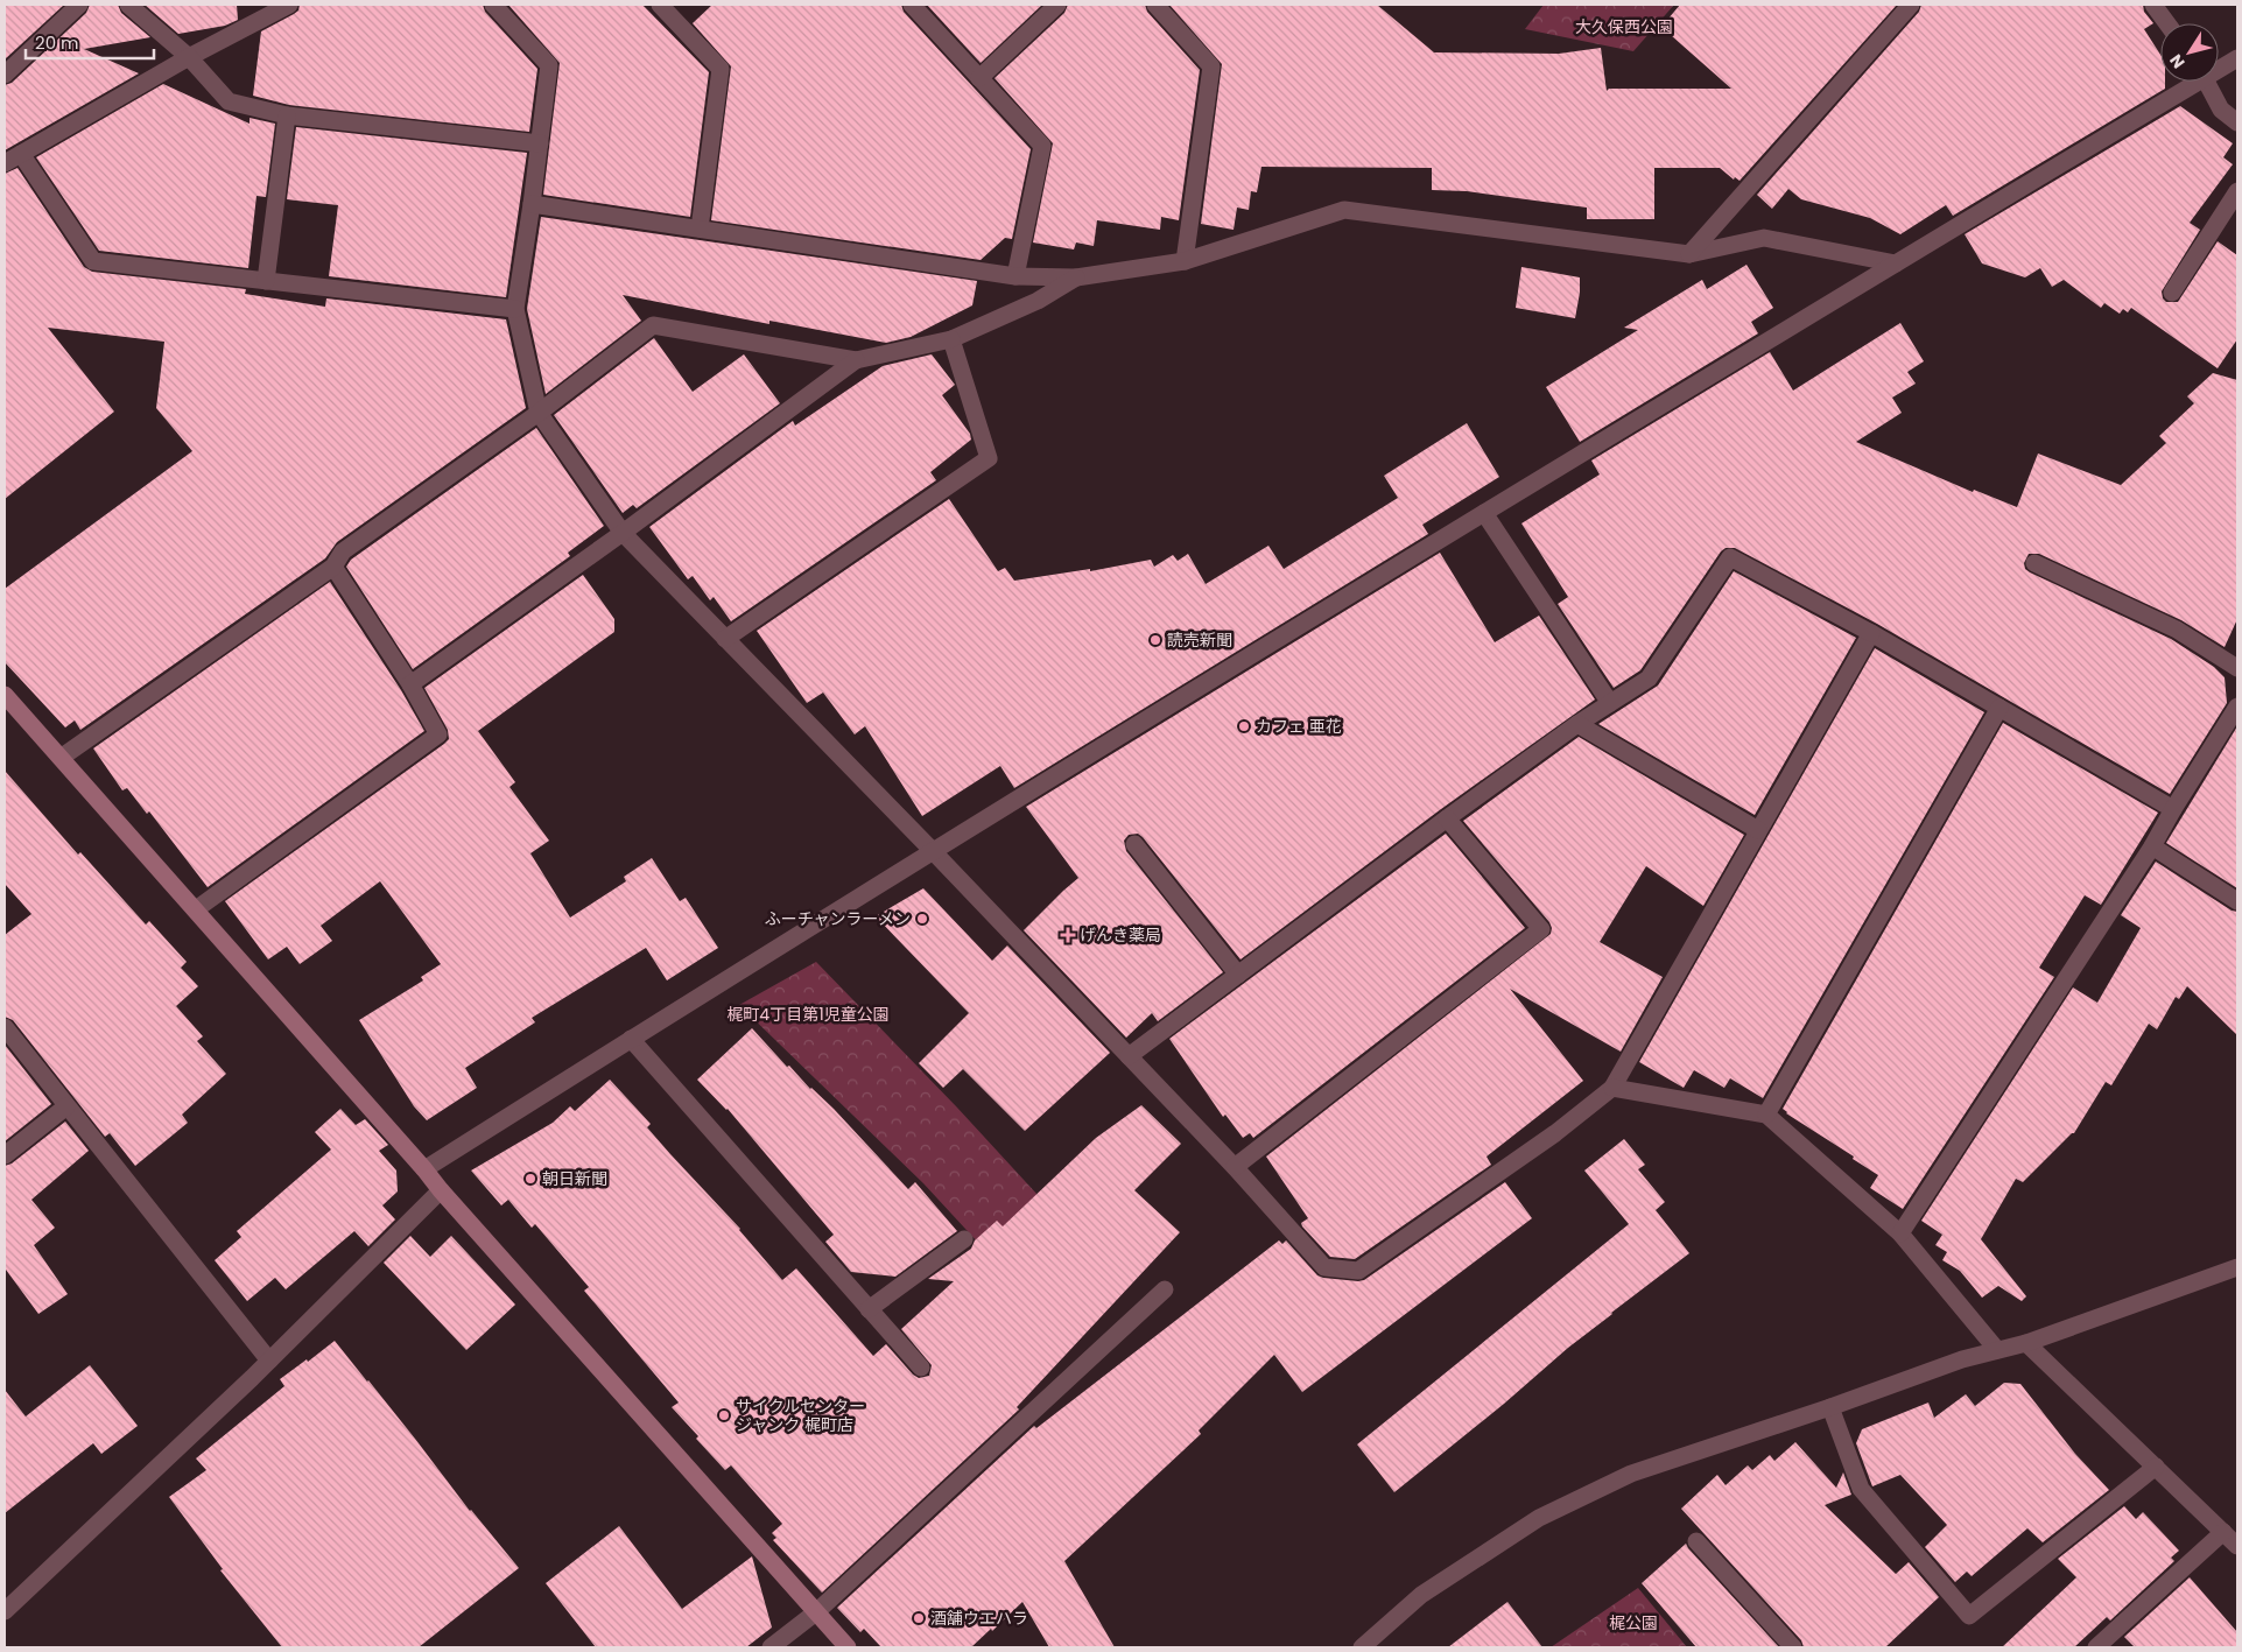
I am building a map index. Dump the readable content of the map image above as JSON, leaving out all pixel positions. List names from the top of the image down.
{
  "parks": ["大久保西公園", "梶町4丁目第1児童公園", "梶公園"],
  "places": {
    "other": [
      "読売新聞",
      "カフェ 亜花",
      "ふーチャンラーメン",
      "朝日新聞",
      "サイクルセンター ジャンク 梶町店",
      "酒舗ウエハラ"
    ],
    "health": ["げんき薬局"]
  },
  "scale_bar": "20 m",
  "north": "bottom left"
}
